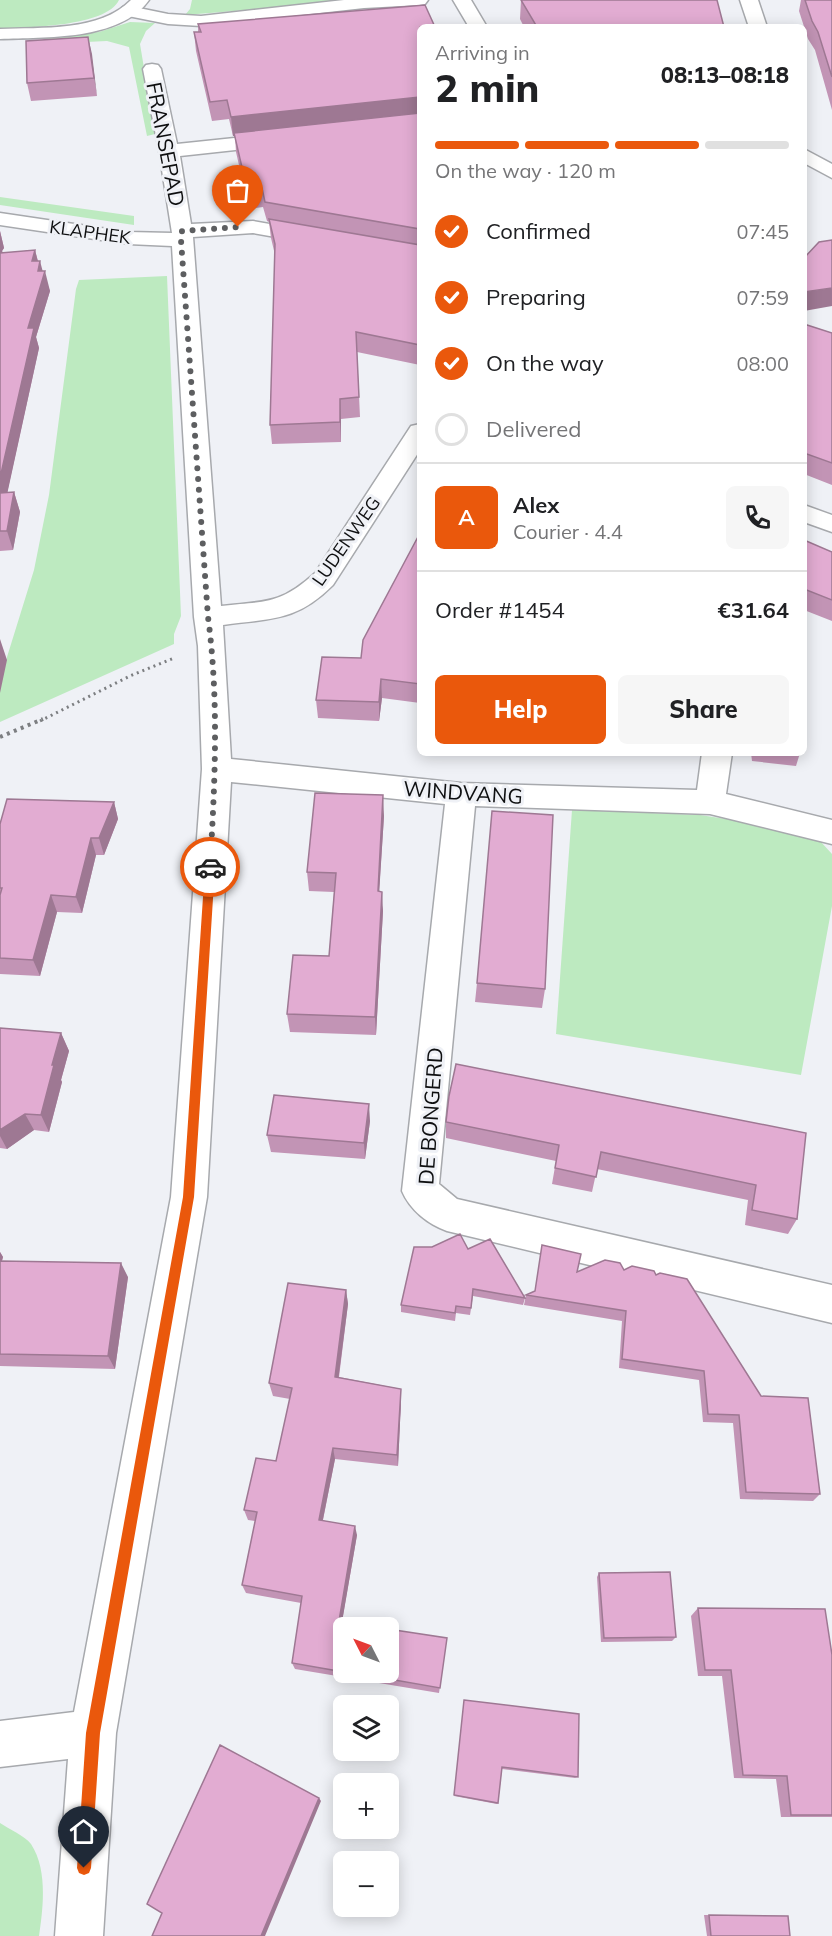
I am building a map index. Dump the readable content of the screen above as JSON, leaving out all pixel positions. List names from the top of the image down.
{
  "streets": {
    "street": [
      "FRANSEPAD",
      "KLAPHEK",
      "LUDENWEG",
      "WINDVANG",
      "DE BONGERD"
    ]
  },
  "crossings": [
    ["FRANSEPAD", "KLAPHEK"],
    ["FRANSEPAD", "LUDENWEG"],
    ["FRANSEPAD", "WINDVANG"],
    ["WINDVANG", "DE BONGERD"]
  ],
  "north": "top left",
  "page": {
    "heading": ["2 min", "Arriving in", "08:13–08:18"],
    "panel": [
      "Alex",
      "Courier · 4.4",
      "Order #1454",
      "€31.64"
    ],
    "bar": "On the way · 120 m",
    "list": [
      ["Confirmed", "07:45"],
      ["Preparing", "07:59"],
      ["On the way", "08:00"],
      "Delivered"
    ],
    "round": "A",
    "buttons": ["Help", "Share"],
    "map_buttons": ["+", "−"]
  }
}
